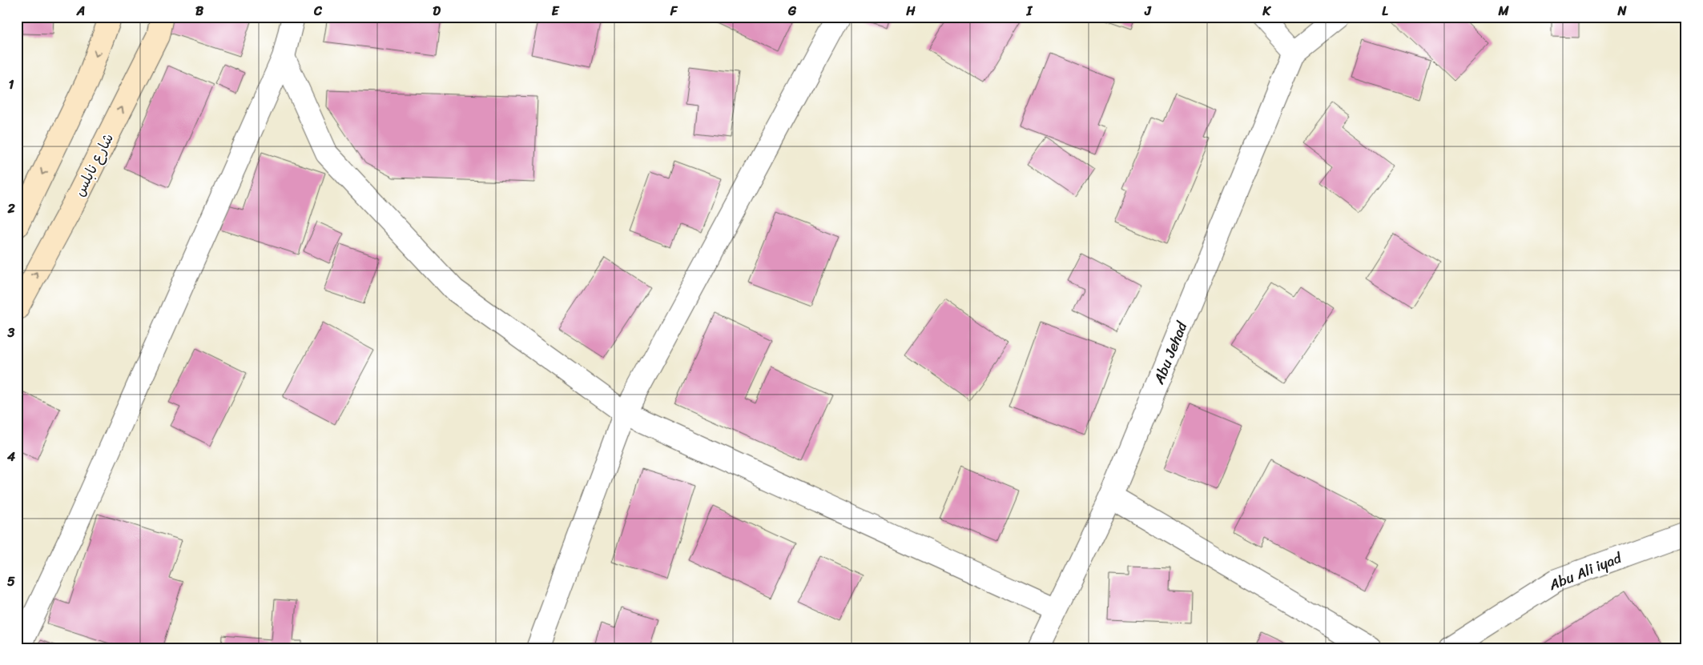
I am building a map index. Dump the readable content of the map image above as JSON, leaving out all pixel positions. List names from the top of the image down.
{
  "streets": {
    "main road": ["شارع نابلس"],
    "street": ["Abu Jehad", "Abu Ali iyad"]
  },
  "grid": {
    "columns": [
      "A",
      "B",
      "C",
      "D",
      "E",
      "F",
      "G",
      "H",
      "I",
      "J",
      "K",
      "L",
      "M",
      "N"
    ],
    "rows": [
      "1",
      "2",
      "3",
      "4",
      "5"
    ]
  }
}
